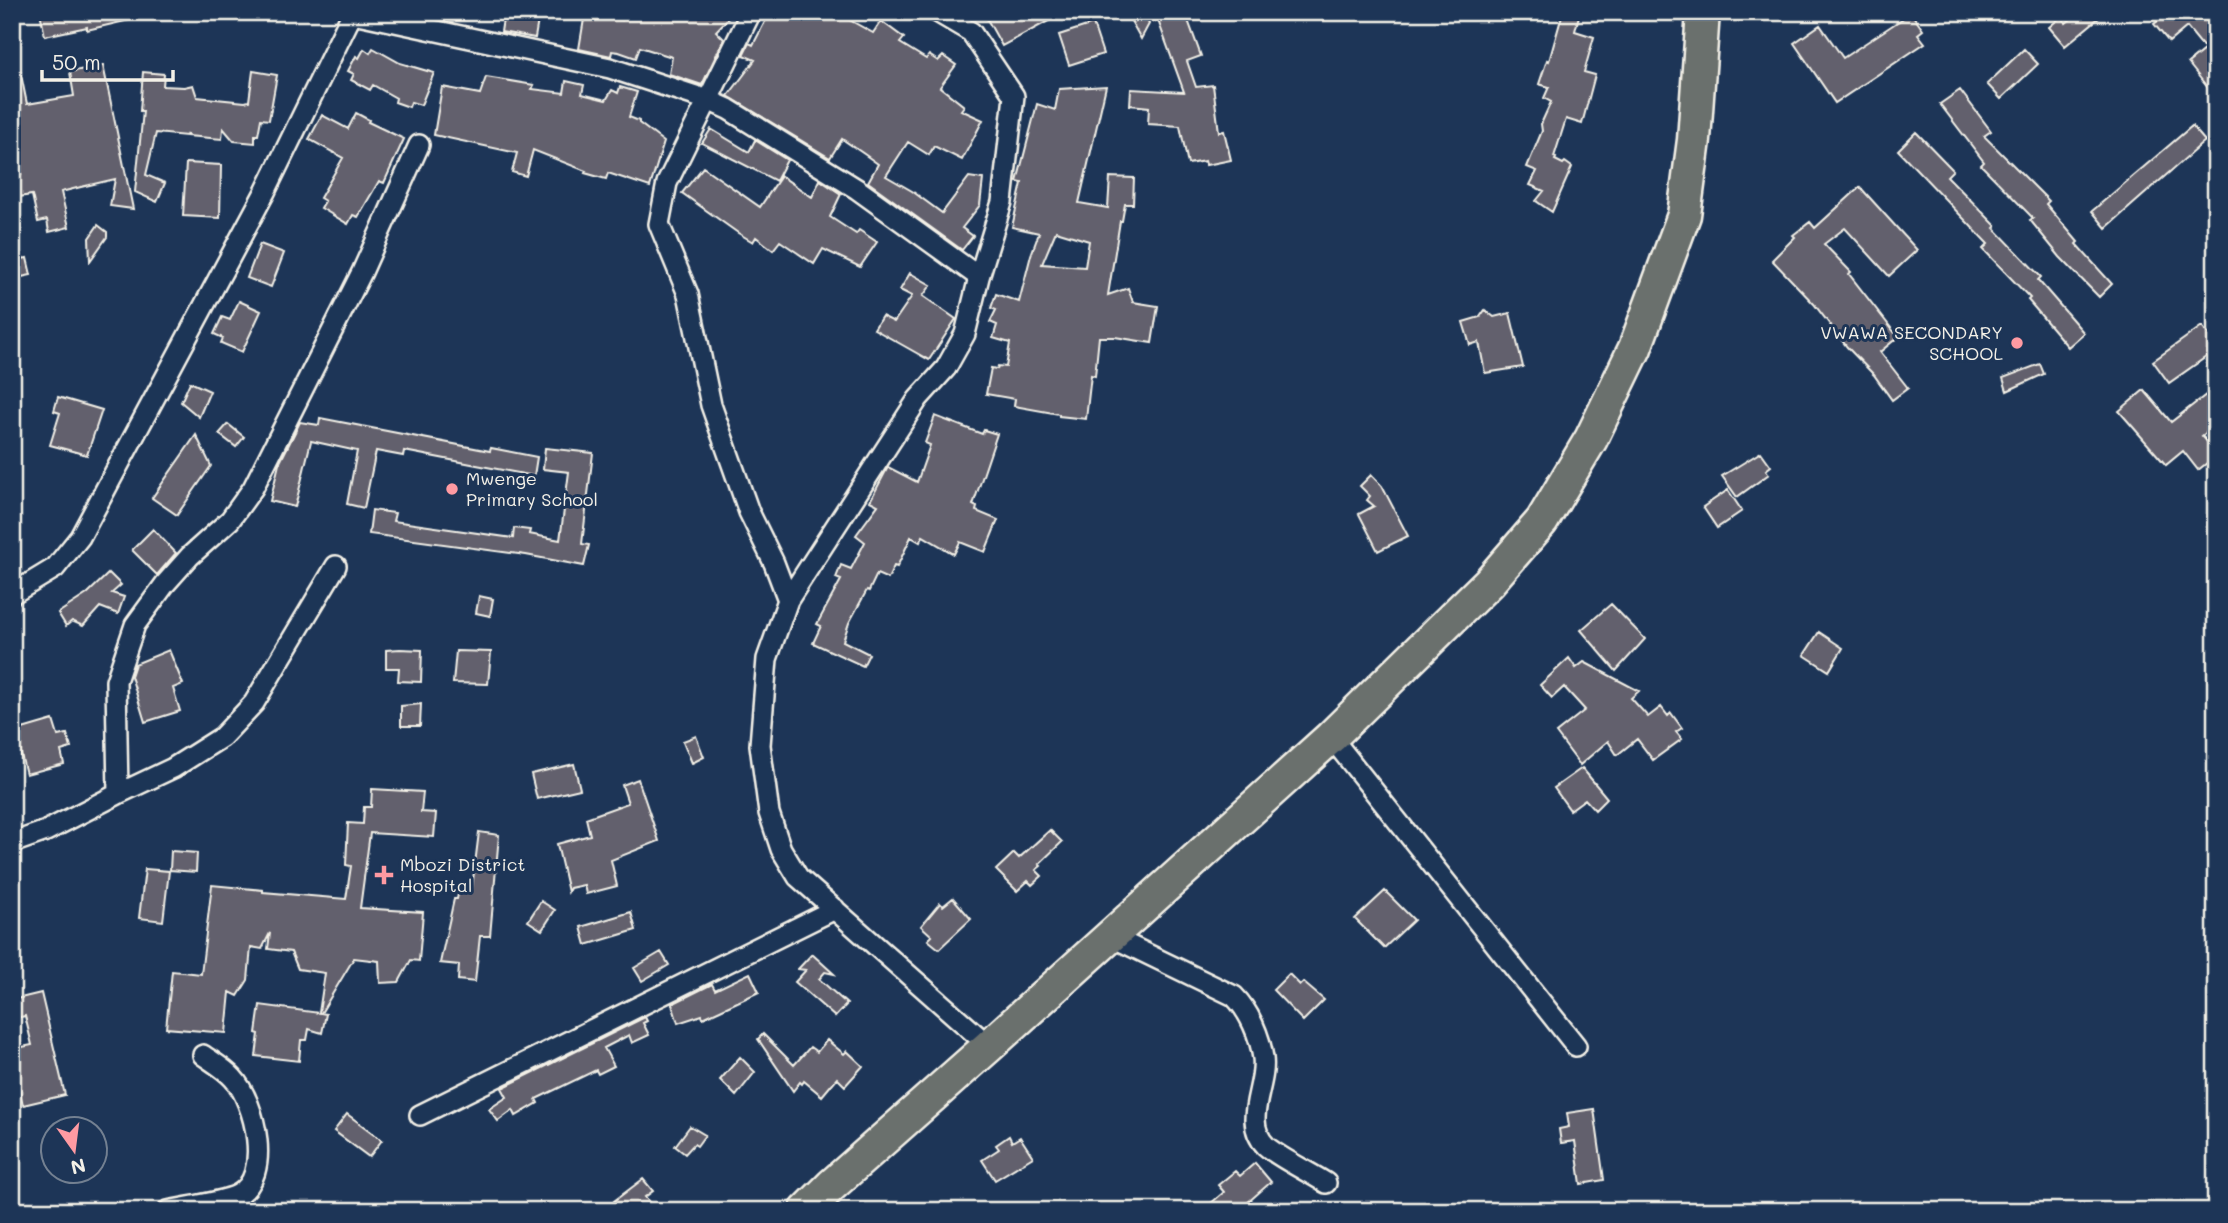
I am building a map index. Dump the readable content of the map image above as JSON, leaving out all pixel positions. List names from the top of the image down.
{
  "places": {
    "other": ["VWAWA SECONDARY SCHOOL", "Mwenge Primary School"],
    "health": ["Mbozi District Hospital"]
  },
  "scale_bar": "50 m",
  "north": "bottom"
}
